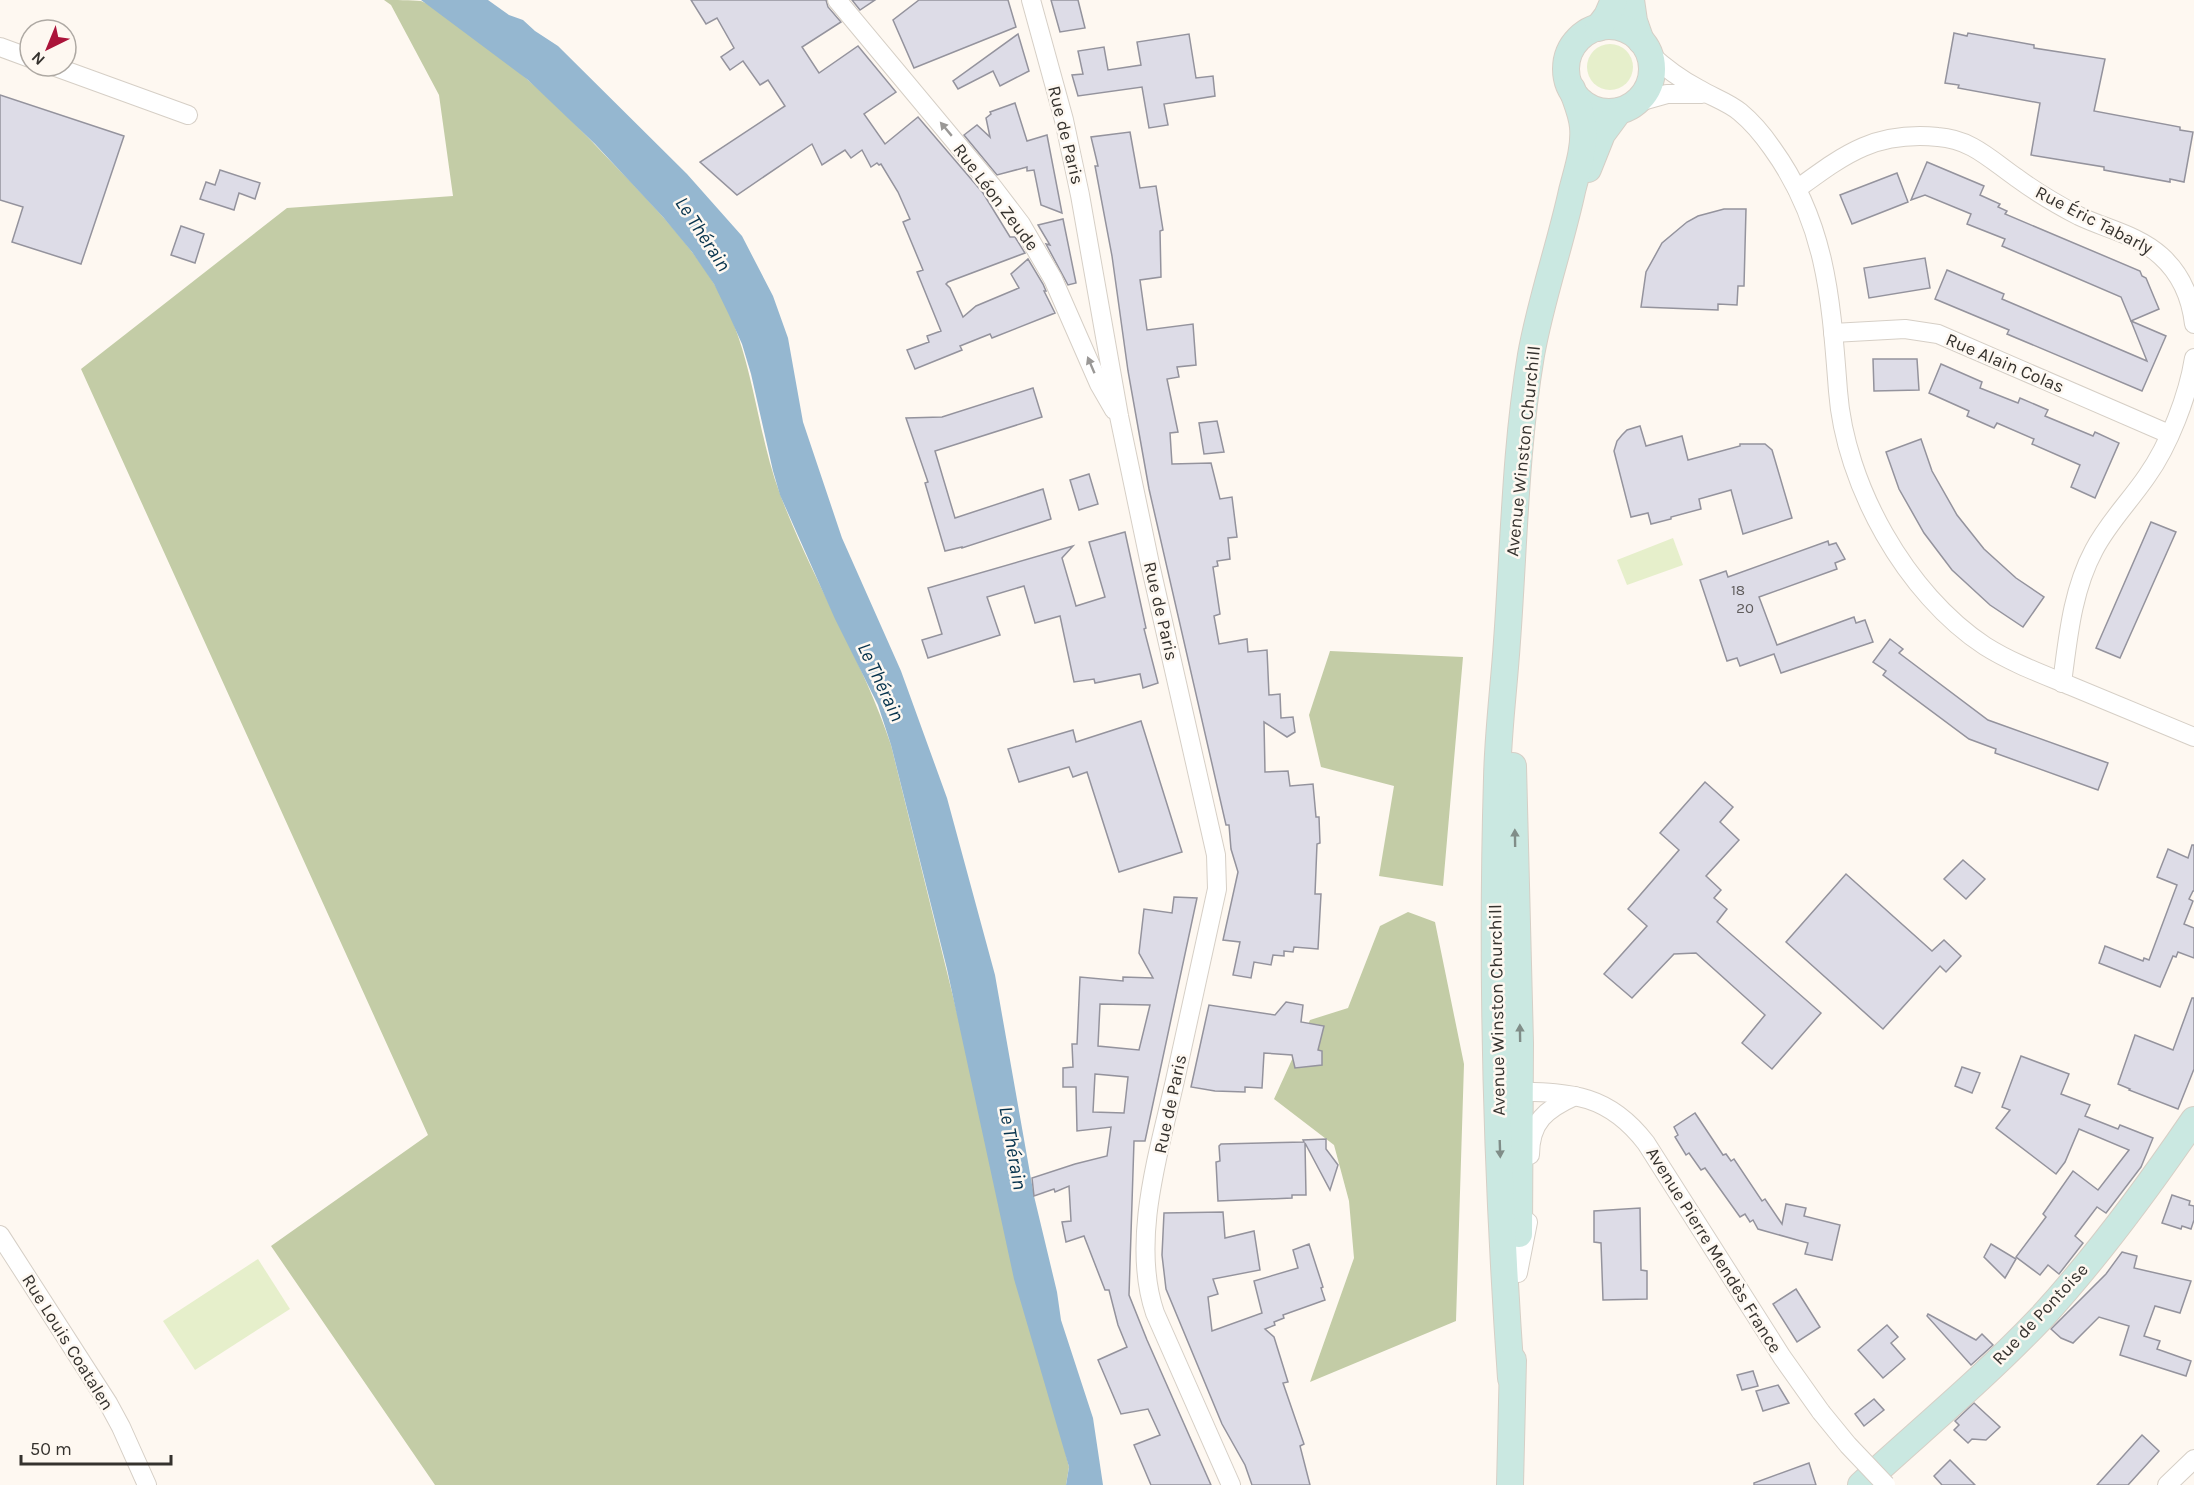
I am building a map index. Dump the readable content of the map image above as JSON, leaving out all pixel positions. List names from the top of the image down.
{
  "streets": {
    "main road": ["Avenue Winston Churchill", "Rue de Pontoise"],
    "street": [
      "Rue de Paris",
      "Rue Léon Zeude",
      "Rue Éric Tabarly",
      "Rue Alain Colas",
      "Avenue Pierre Mendès France",
      "Rue Louis Coatalen"
    ]
  },
  "crossings": [
    ["Rue de Paris", "Rue Léon Zeude"],
    ["Avenue Winston Churchill", "Avenue Pierre Mendès France"]
  ],
  "one_way": ["Rue Léon Zeude"],
  "water": ["Le Thérain"],
  "house_numbers": ["18", "20"],
  "scale_bar": "50 m",
  "north": "bottom left"
}
